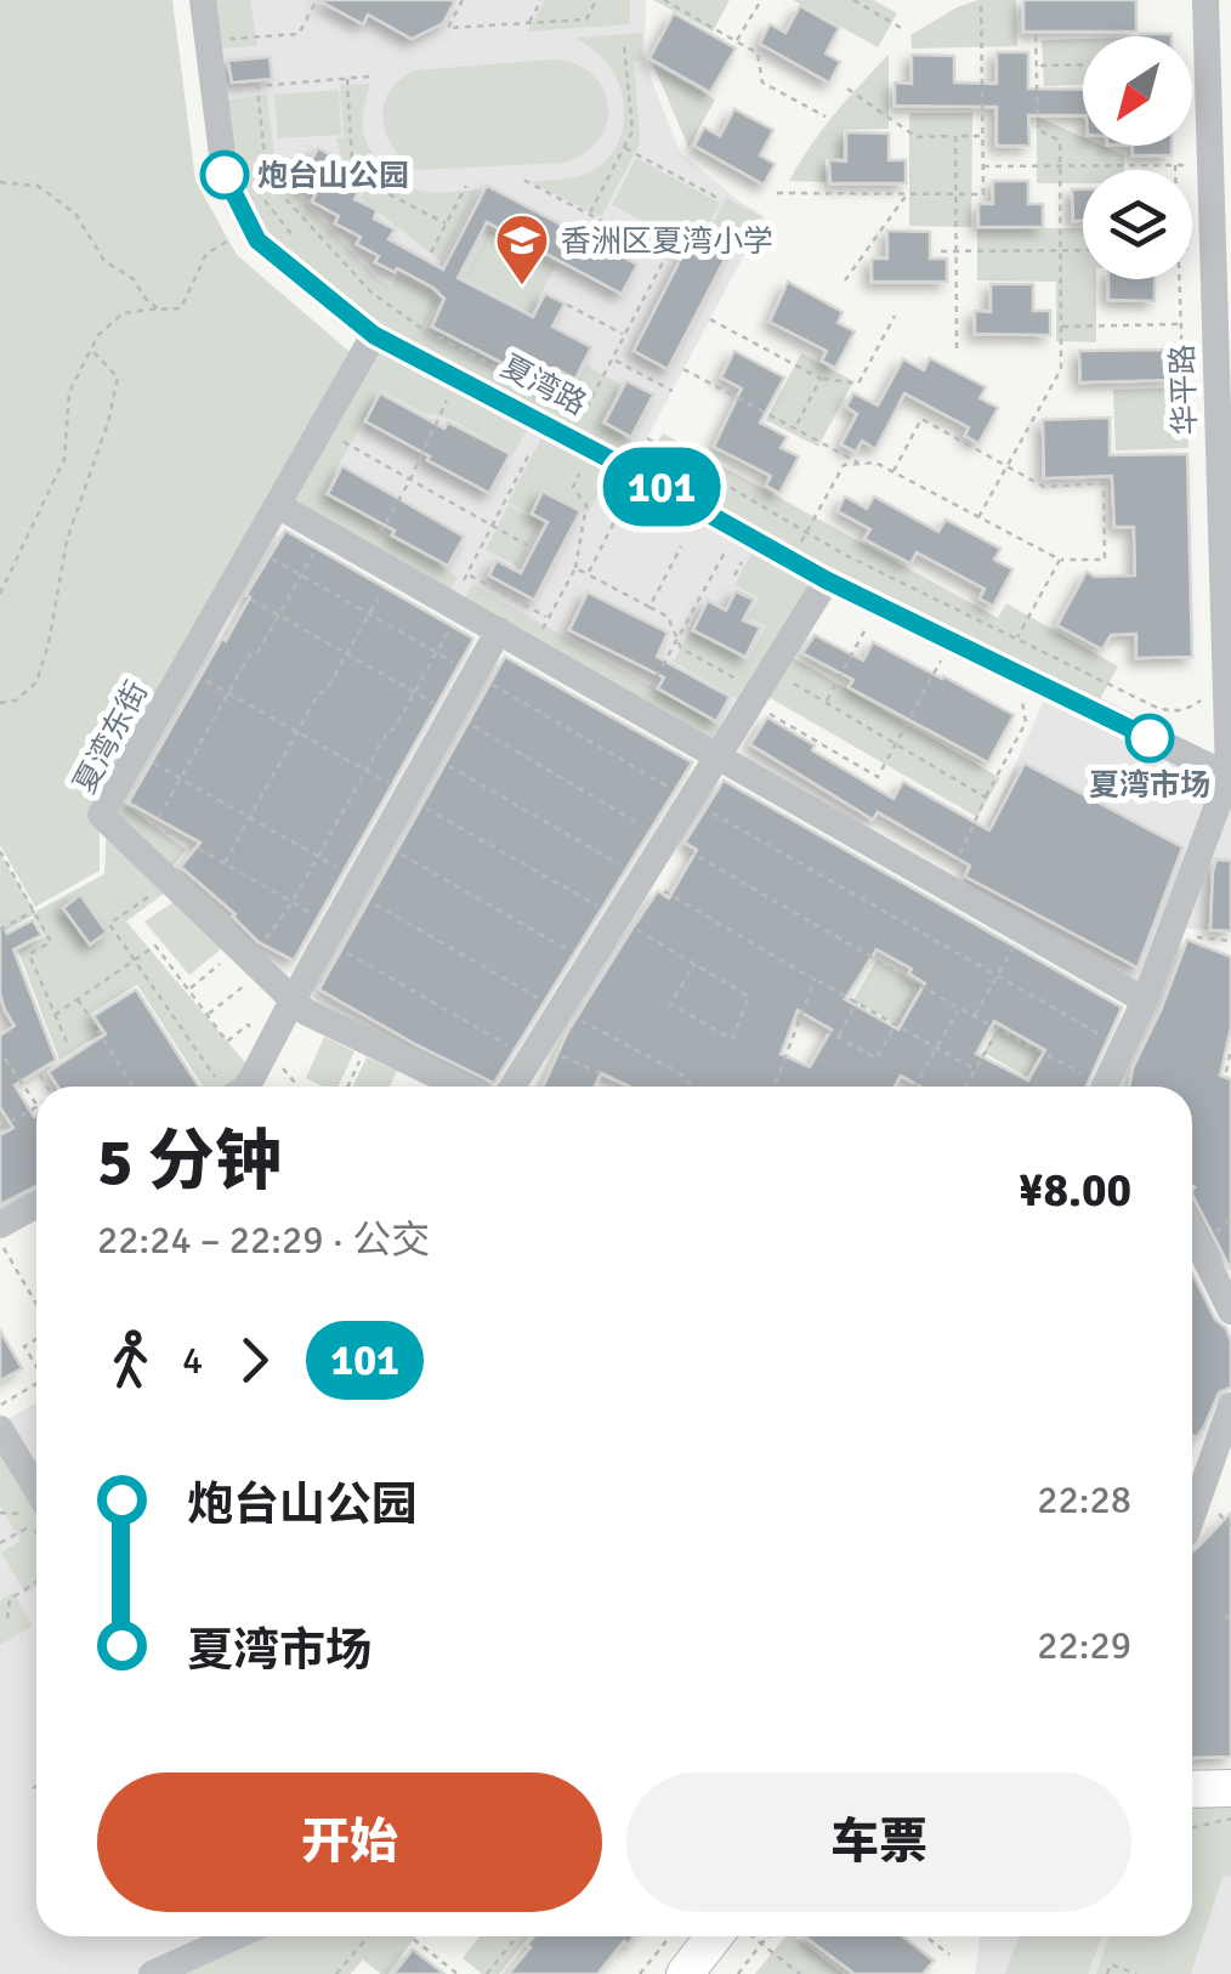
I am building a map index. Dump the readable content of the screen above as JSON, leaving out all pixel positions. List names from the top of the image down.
{
  "streets": {
    "street": ["夏湾路", "华平路", "夏湾东街"]
  },
  "crossings": [
    ["夏湾路", "华平路"],
    ["夏湾路", "夏湾东街"]
  ],
  "places": {
    "other": ["炮台山公园", "夏湾市场"],
    "school or university": ["香洲区夏湾小学"]
  },
  "lines": ["bus line 101"],
  "north": "bottom left",
  "page": {
    "on_map": "101",
    "heading": ["5 分钟", "22:24 – 22:29 · 公交", "¥8.00"],
    "legs": ["4", "101"],
    "list": [
      {
        "name": "炮台山公园",
        "value": "22:28"
      },
      {
        "name": "夏湾市场",
        "value": "22:29"
      }
    ],
    "buttons": ["开始", "车票"]
  }
}
